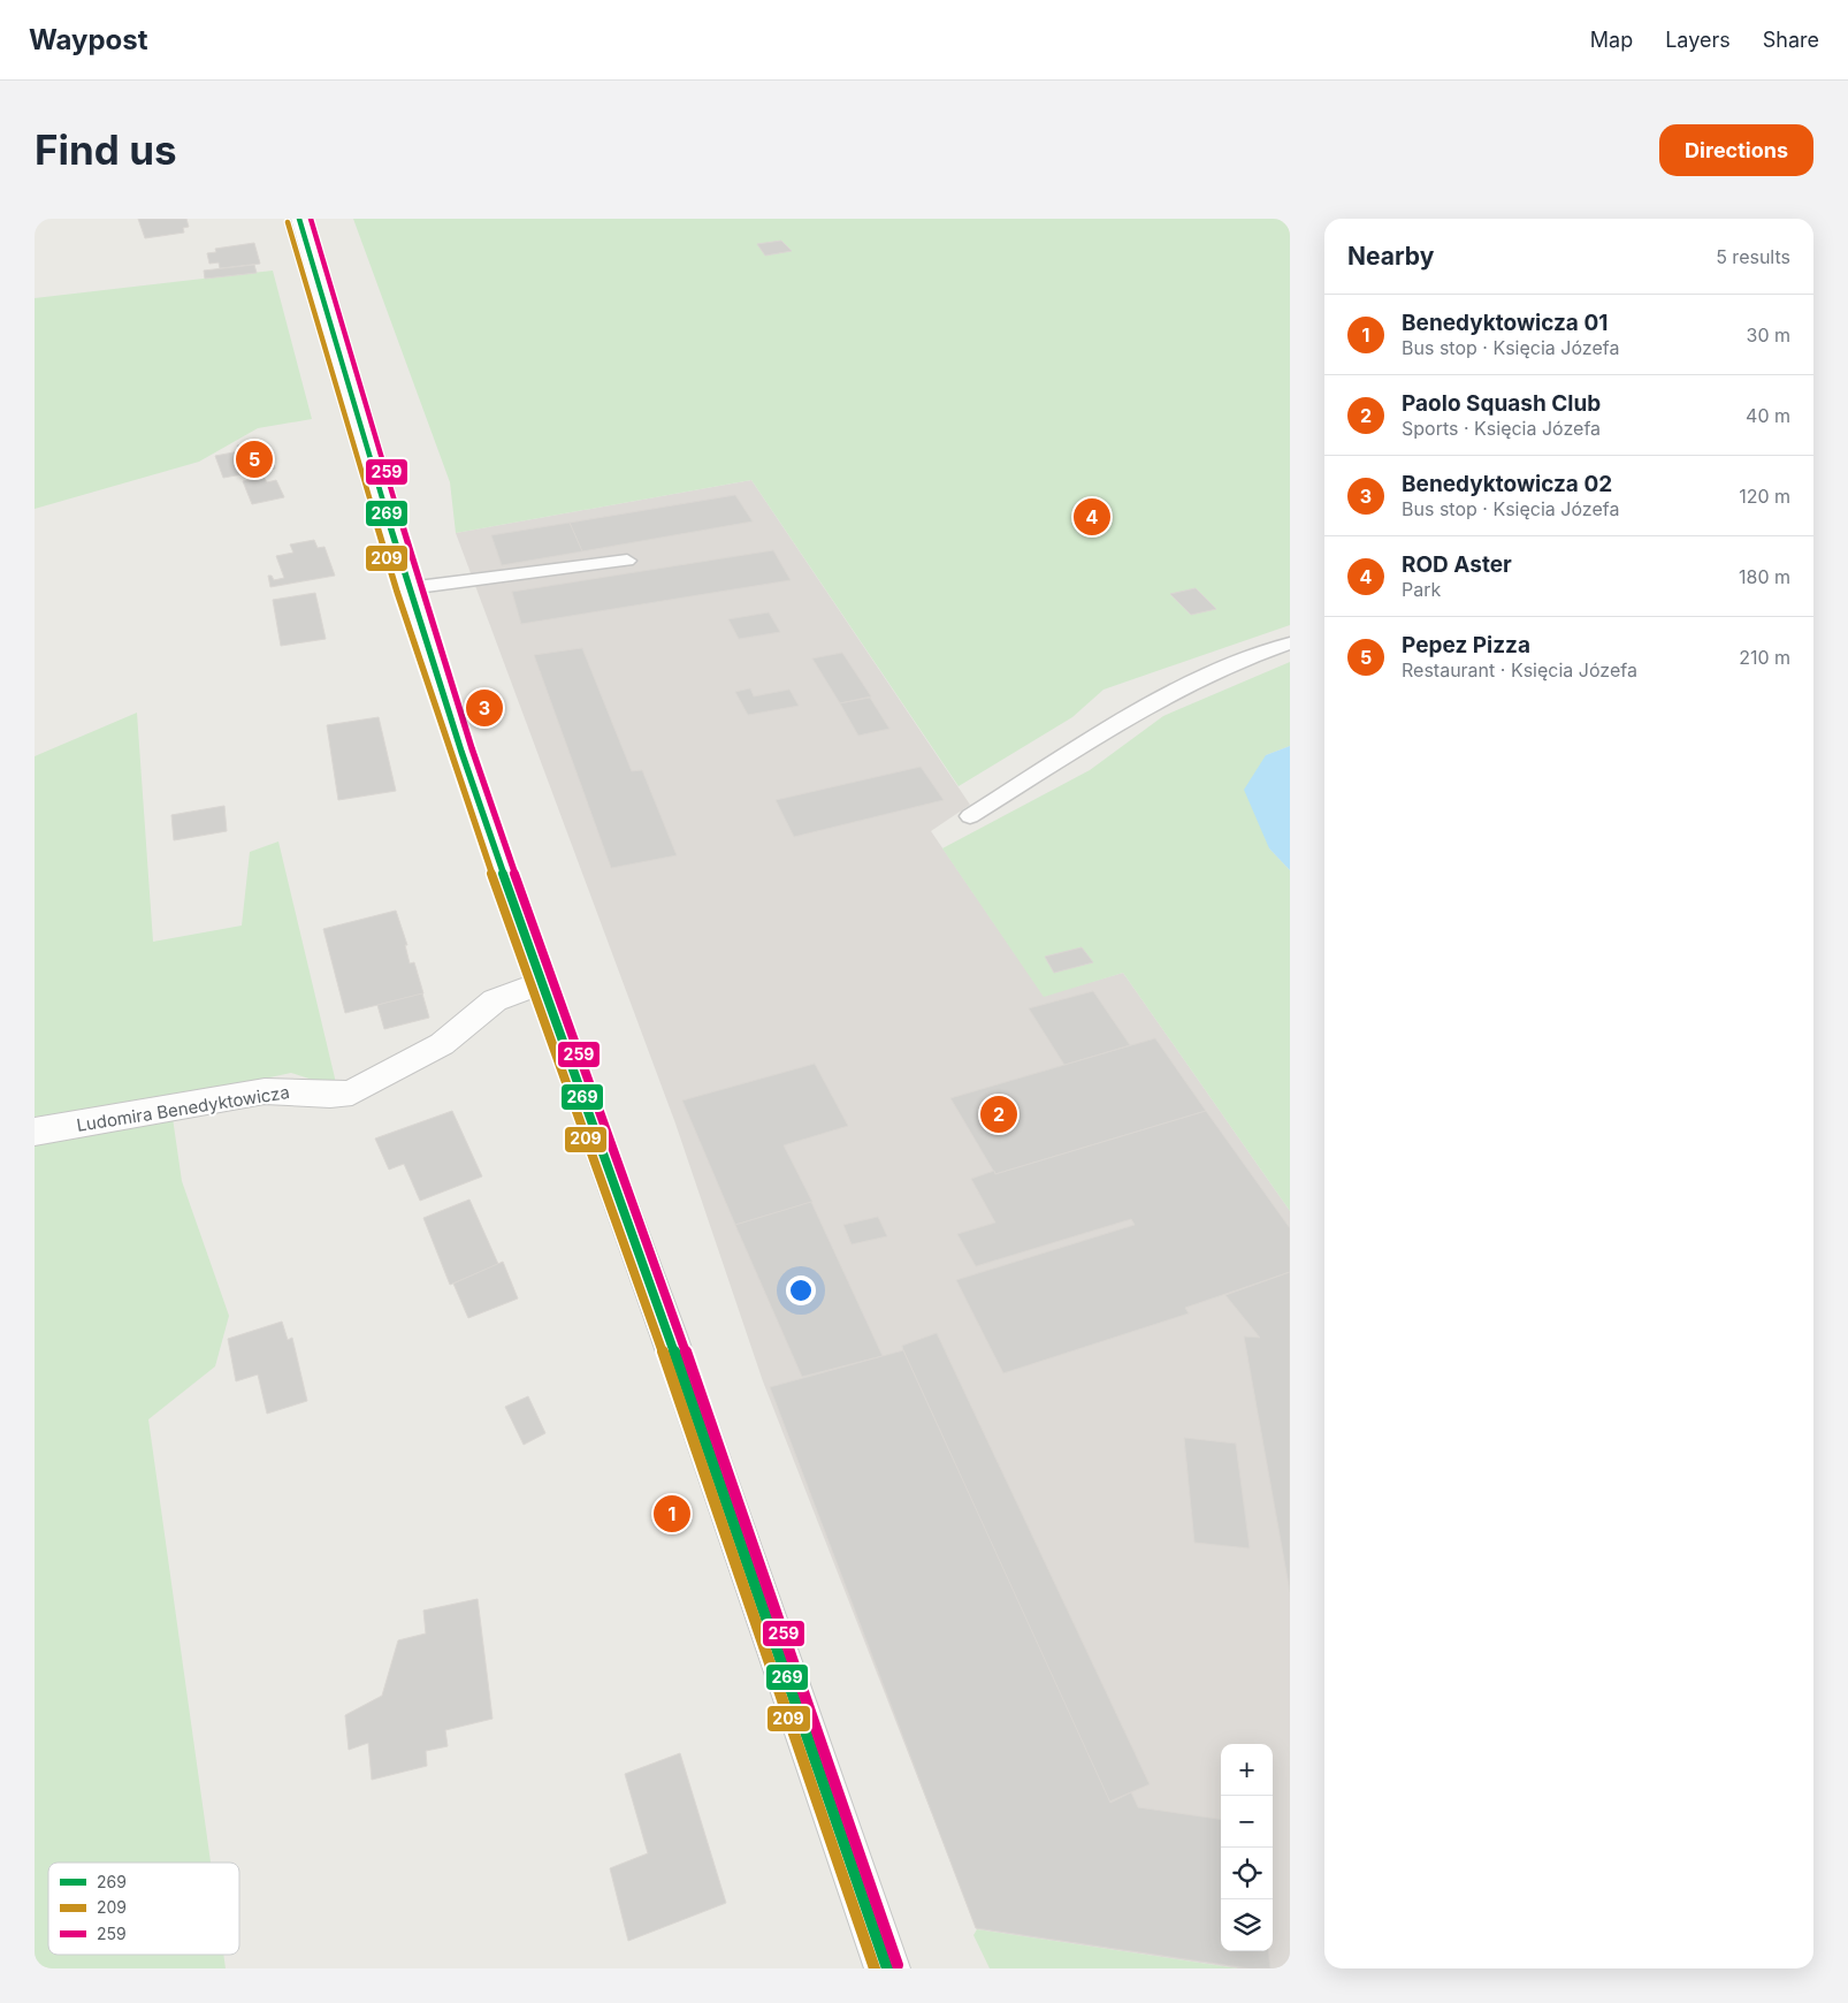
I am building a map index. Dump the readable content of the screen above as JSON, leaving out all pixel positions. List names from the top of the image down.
{
  "streets": {
    "main road": ["Ludomira Benedyktowicza"]
  },
  "lines": ["transit line 269", "transit line 259", "transit line 209"],
  "legend": ["269", "209", "259"],
  "page": {
    "header": "Waypost",
    "nav": ["Map", "Layers", "Share"],
    "buttons": "Directions",
    "title": "Find us",
    "heading": ["Nearby", "5 results"],
    "list": [
      {
        "mark": "1",
        "name": "Benedyktowicza 01",
        "note": "Bus stop · Księcia Józefa",
        "value": "30 m"
      },
      {
        "mark": "2",
        "name": "Paolo Squash Club",
        "note": "Sports · Księcia Józefa",
        "value": "40 m"
      },
      {
        "mark": "3",
        "name": "Benedyktowicza 02",
        "note": "Bus stop · Księcia Józefa",
        "value": "120 m"
      },
      {
        "mark": "4",
        "name": "ROD Aster",
        "note": "Park",
        "value": "180 m"
      },
      {
        "mark": "5",
        "name": "Pepez Pizza",
        "note": "Restaurant · Księcia Józefa",
        "value": "210 m"
      }
    ],
    "pins": [
      "5",
      "4",
      "3",
      "2",
      "1"
    ],
    "map_buttons": ["+", "−"]
  }
}
